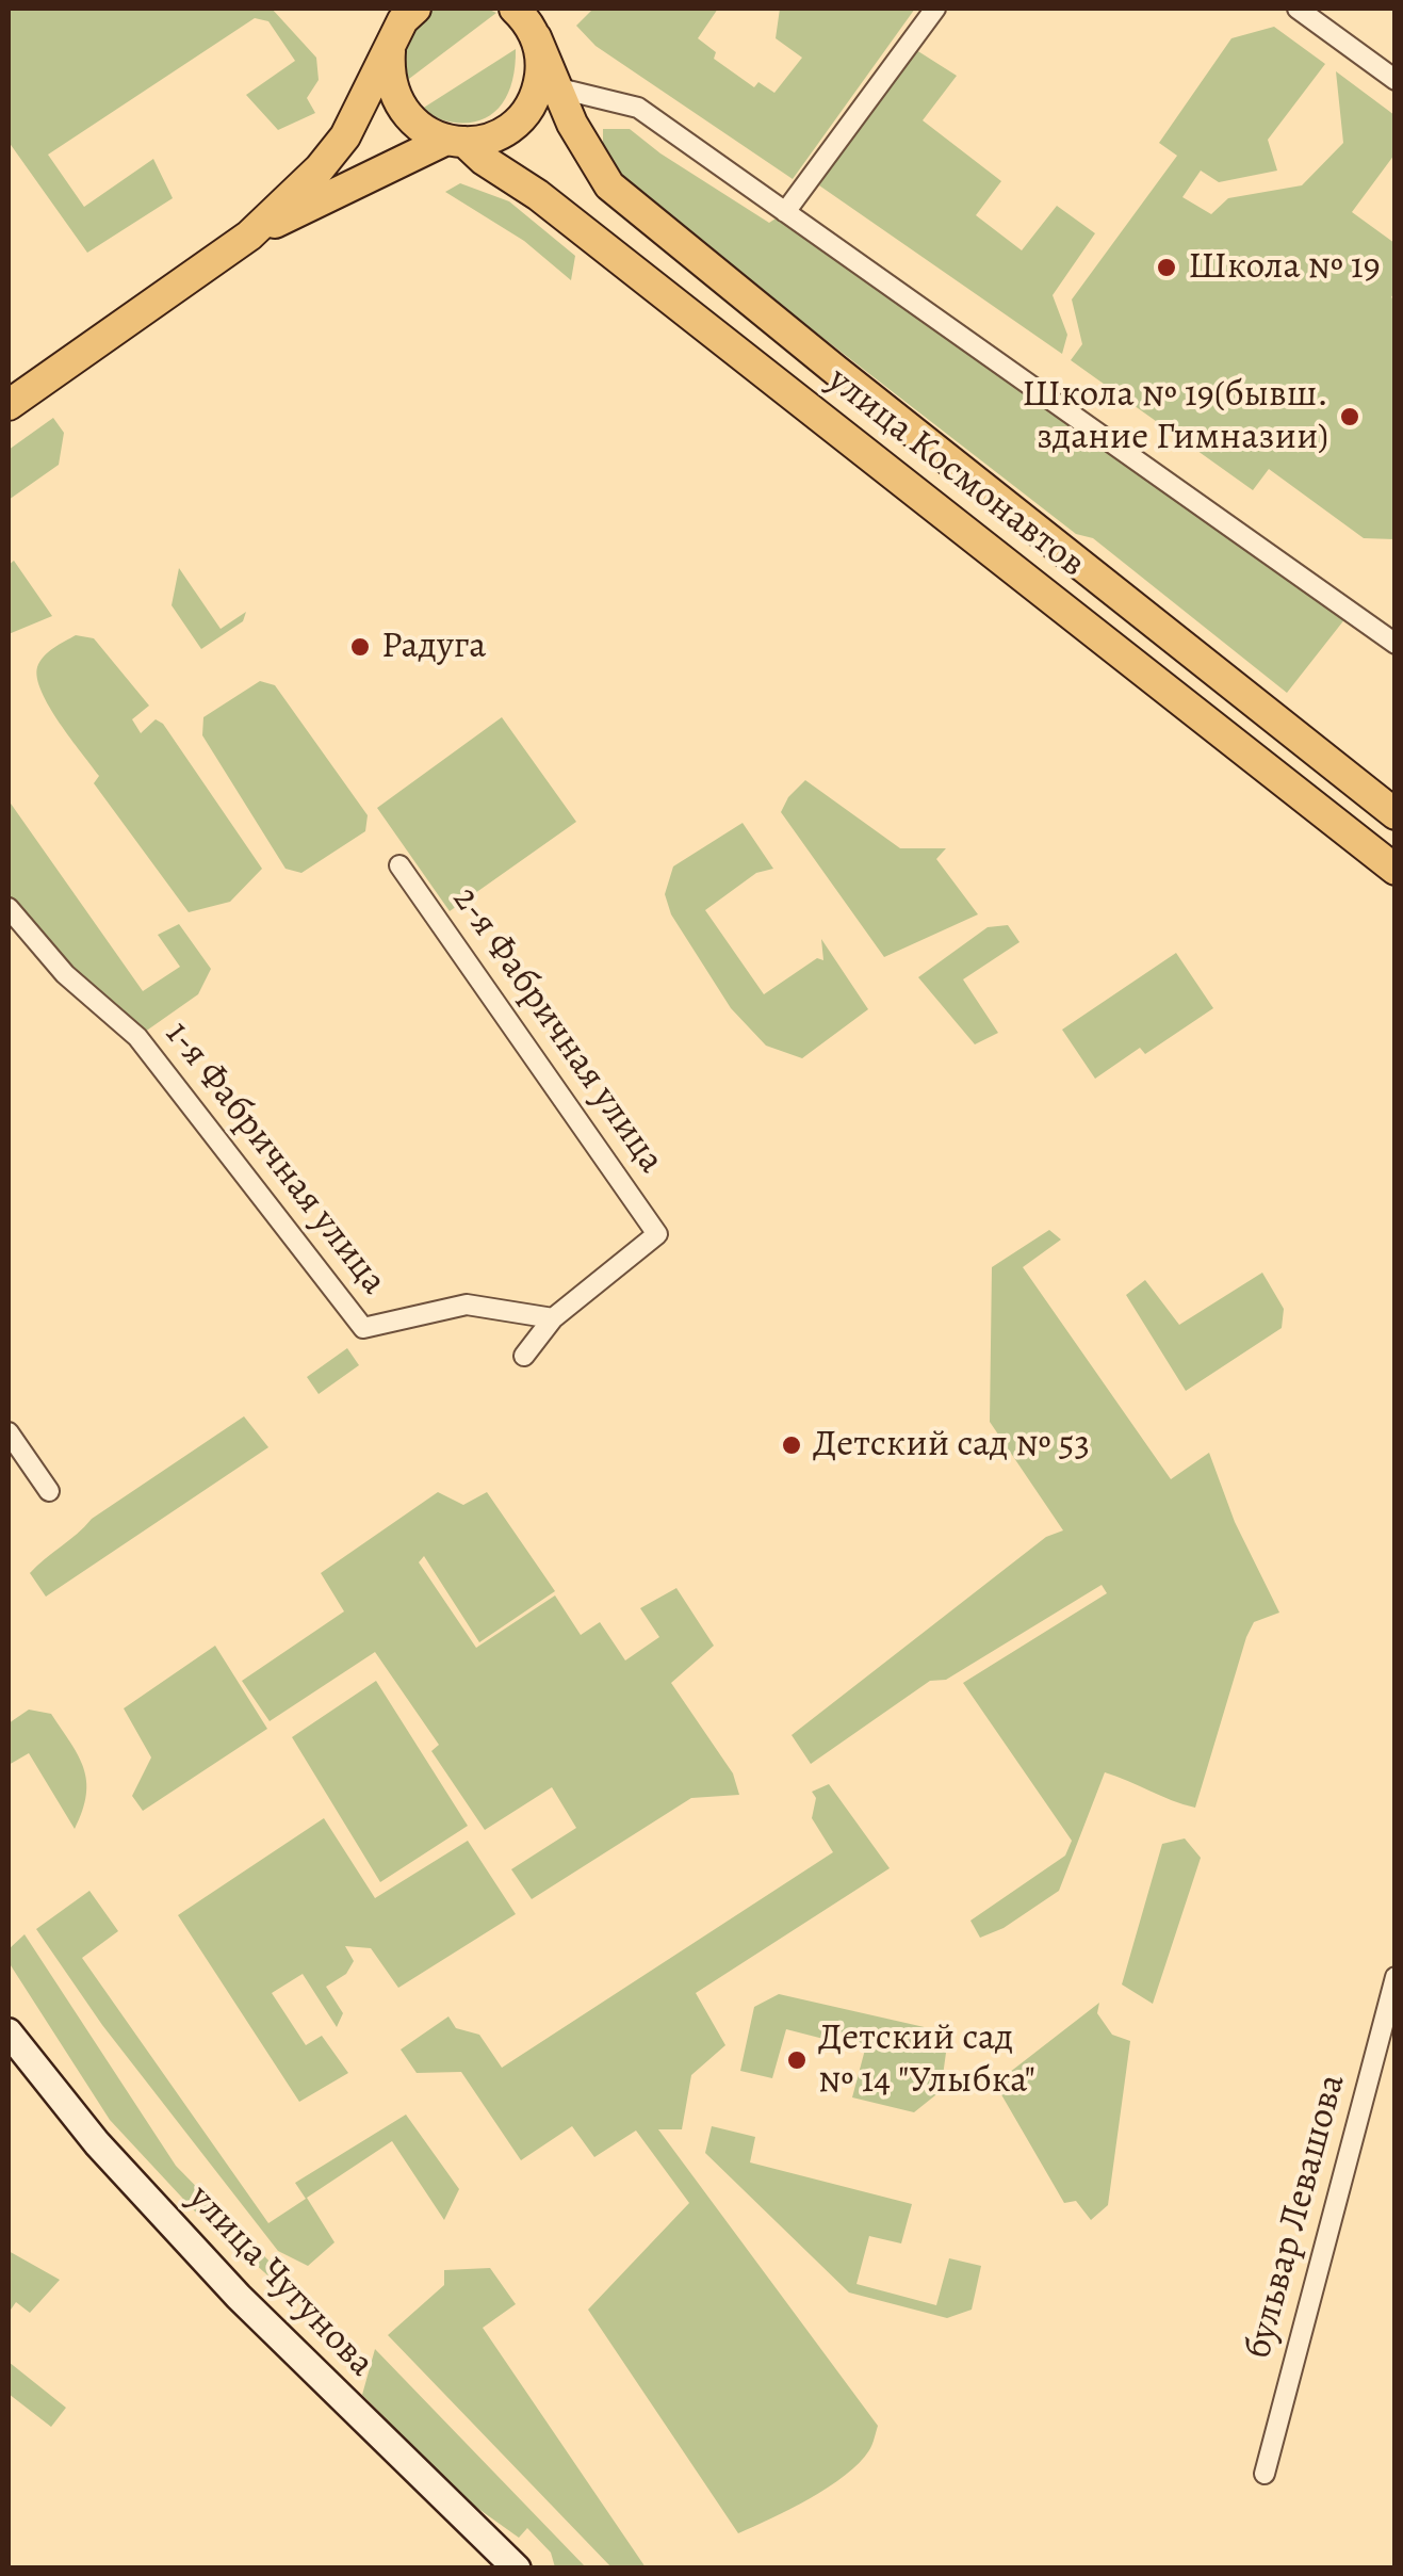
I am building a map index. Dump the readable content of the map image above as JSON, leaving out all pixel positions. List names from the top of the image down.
{
  "streets": {
    "main road": ["улица Космонавтов", "улица Чугунова"],
    "street": ["2-я Фабричная улица", "1-я Фабричная улица", "бульвар Левашова"]
  },
  "crossings": [
    ["2-я Фабричная улица", "1-я Фабричная улица"]
  ],
  "places": [
    "Школа № 19",
    "Школа № 19(бывш. здание Гимназии)",
    "Радуга",
    "Детский сад № 53",
    "Детский сад № 14 \"Улыбка\""
  ]
}
